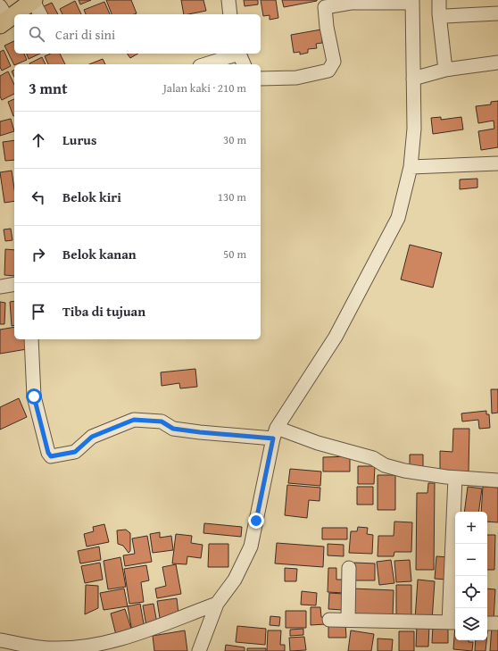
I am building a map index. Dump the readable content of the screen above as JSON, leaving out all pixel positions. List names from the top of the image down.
{
  "page": {
    "search": "Cari di sini",
    "heading": ["3 mnt", "Jalan kaki · 210 m"],
    "list": [
      ["Lurus", "30 m"],
      ["Belok kiri", "130 m"],
      ["Belok kanan", "50 m"],
      "Tiba di tujuan"
    ],
    "map_buttons": ["+", "−"]
  }
}
